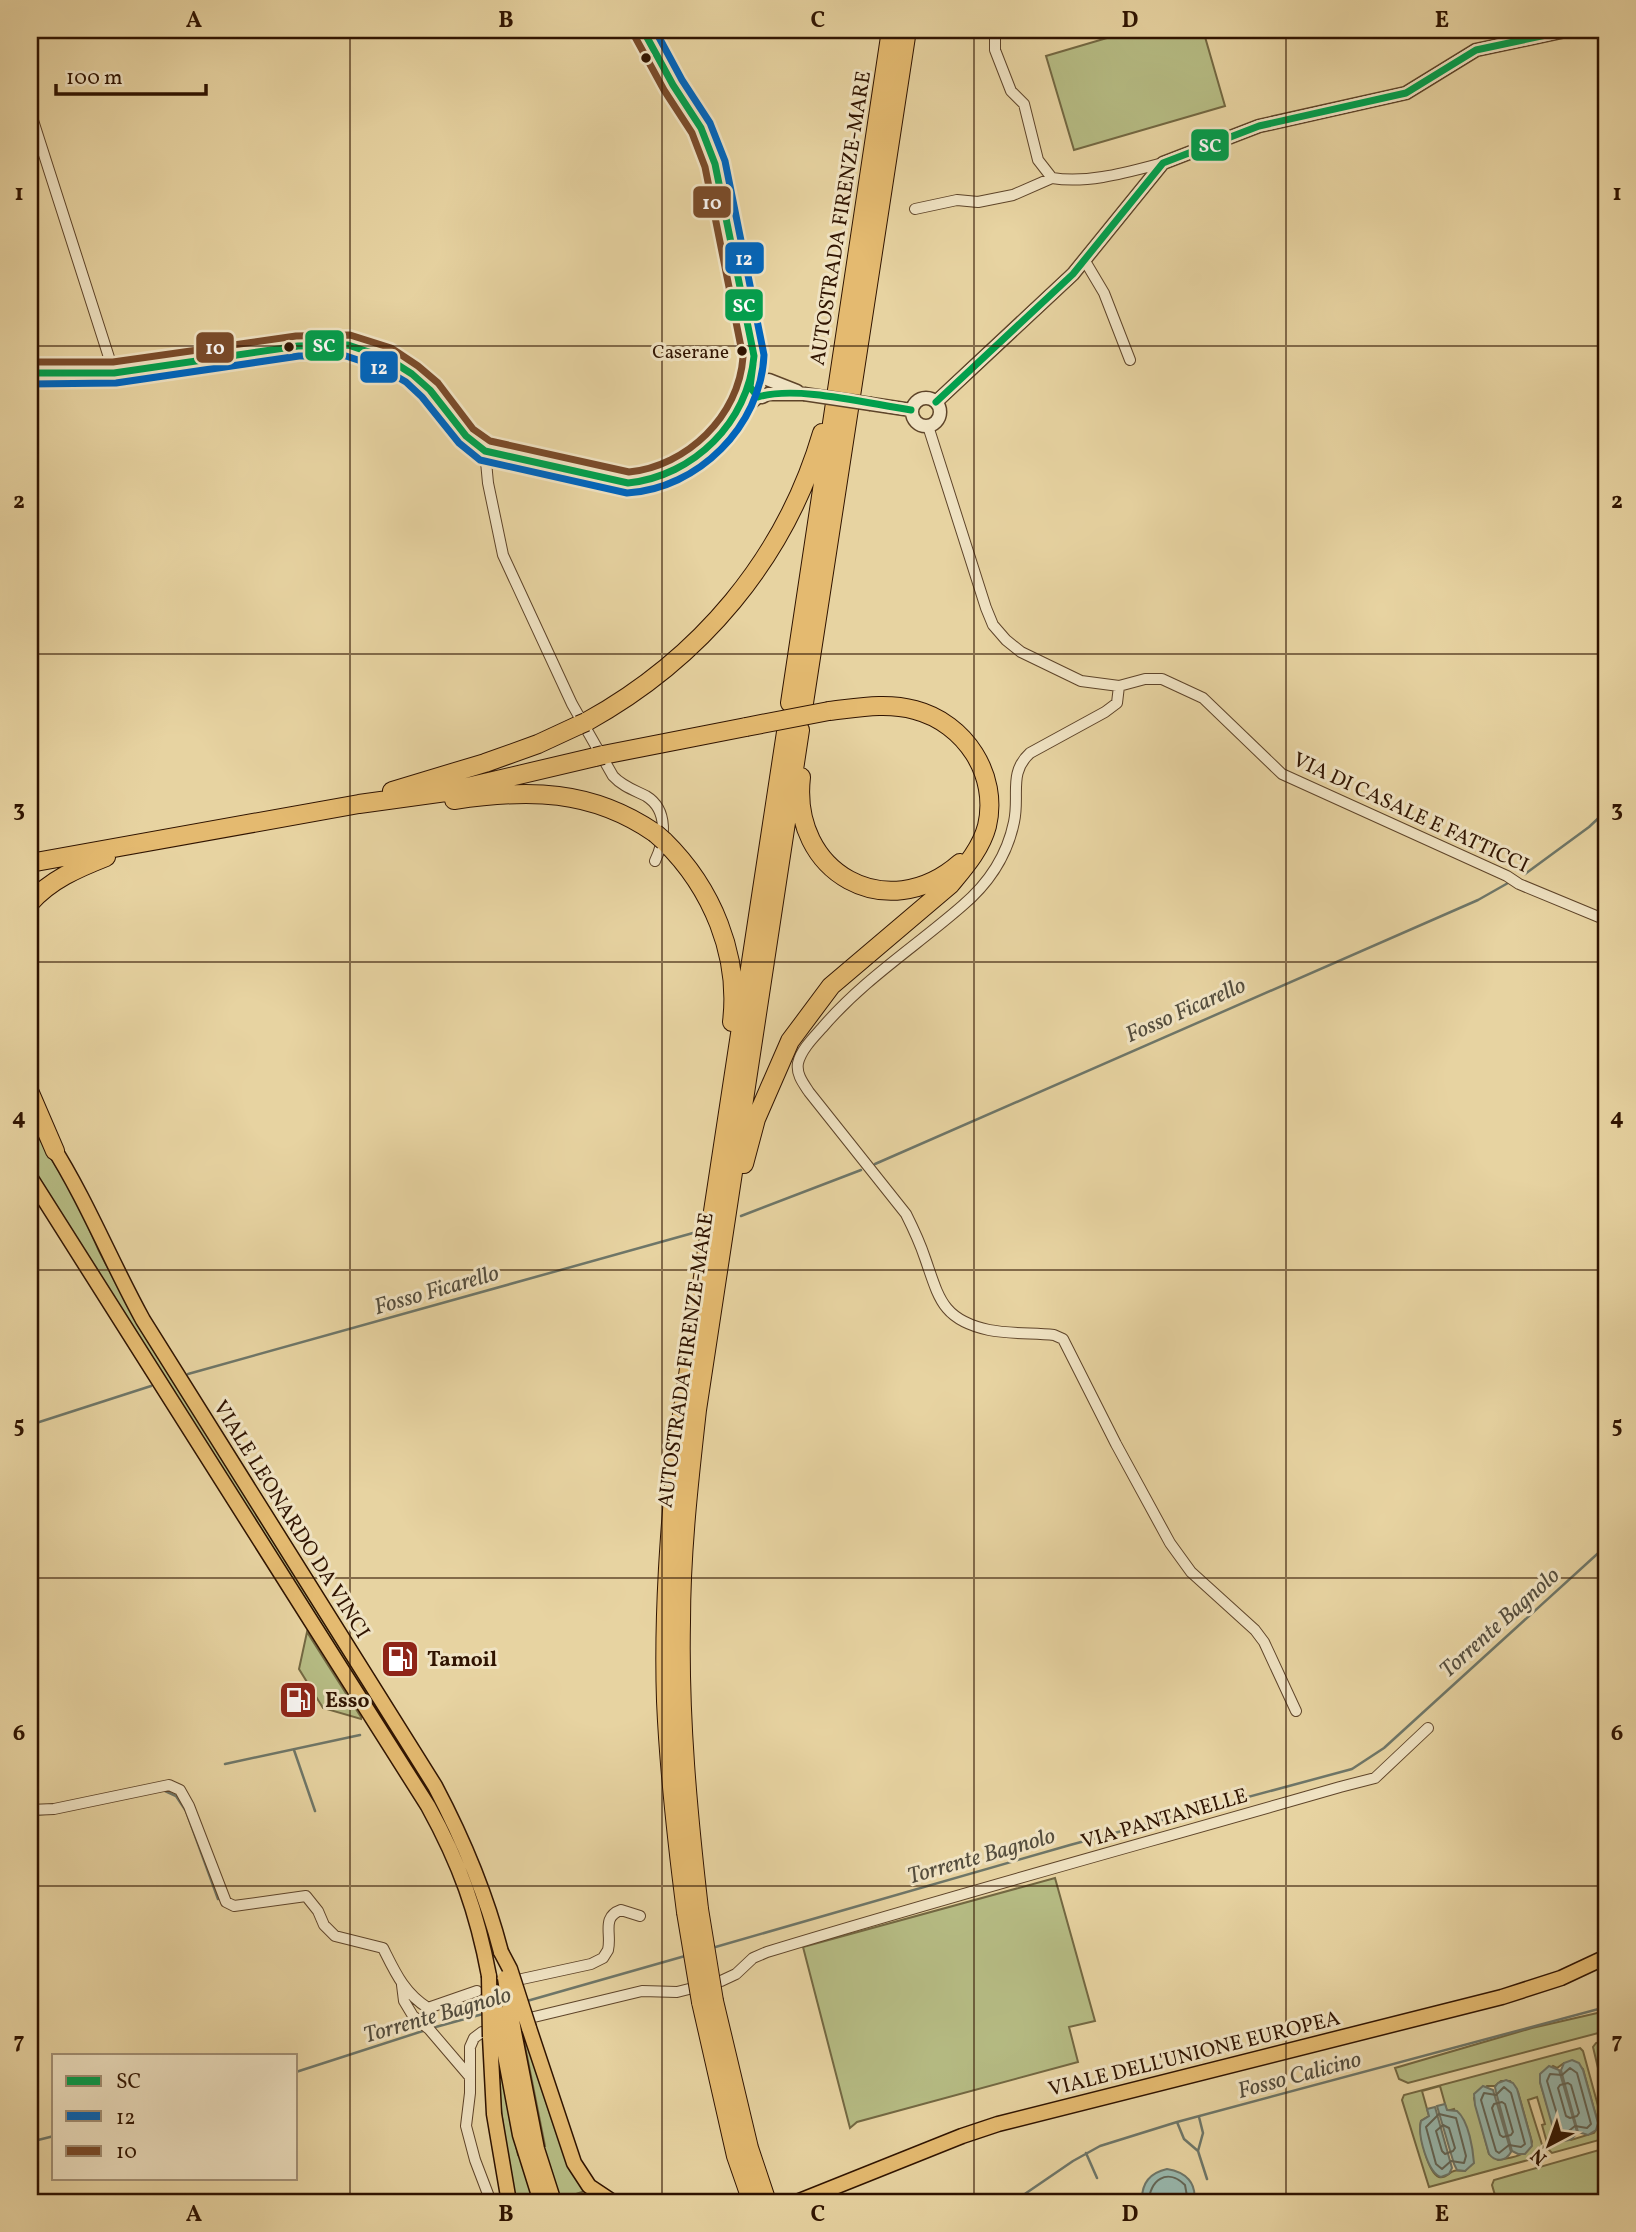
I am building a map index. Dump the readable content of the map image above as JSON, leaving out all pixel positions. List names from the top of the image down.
{
  "streets": {
    "highway": ["AUTOSTRADA FIRENZE-MARE"],
    "main road": ["VIALE LEONARDO DA VINCI", "VIALE DELL'UNIONE EUROPEA"],
    "street": ["VIA DI CASALE E FATTICCI", "VIA PANTANELLE"]
  },
  "water": ["Fosso Ficarello", "Torrente Bagnolo", "Fosso Calicino"],
  "places": {
    "other": ["Caserane"],
    "fuel station": ["Tamoil", "Esso"]
  },
  "lines": ["transit line SC", "transit line 12", "transit line 10"],
  "legend": ["SC", "12", "10"],
  "scale_bar": "100 m",
  "north": "bottom left",
  "grid": {
    "columns": [
      "A",
      "B",
      "C",
      "D",
      "E"
    ],
    "rows": [
      "1",
      "2",
      "3",
      "4",
      "5",
      "6",
      "7"
    ]
  }
}
